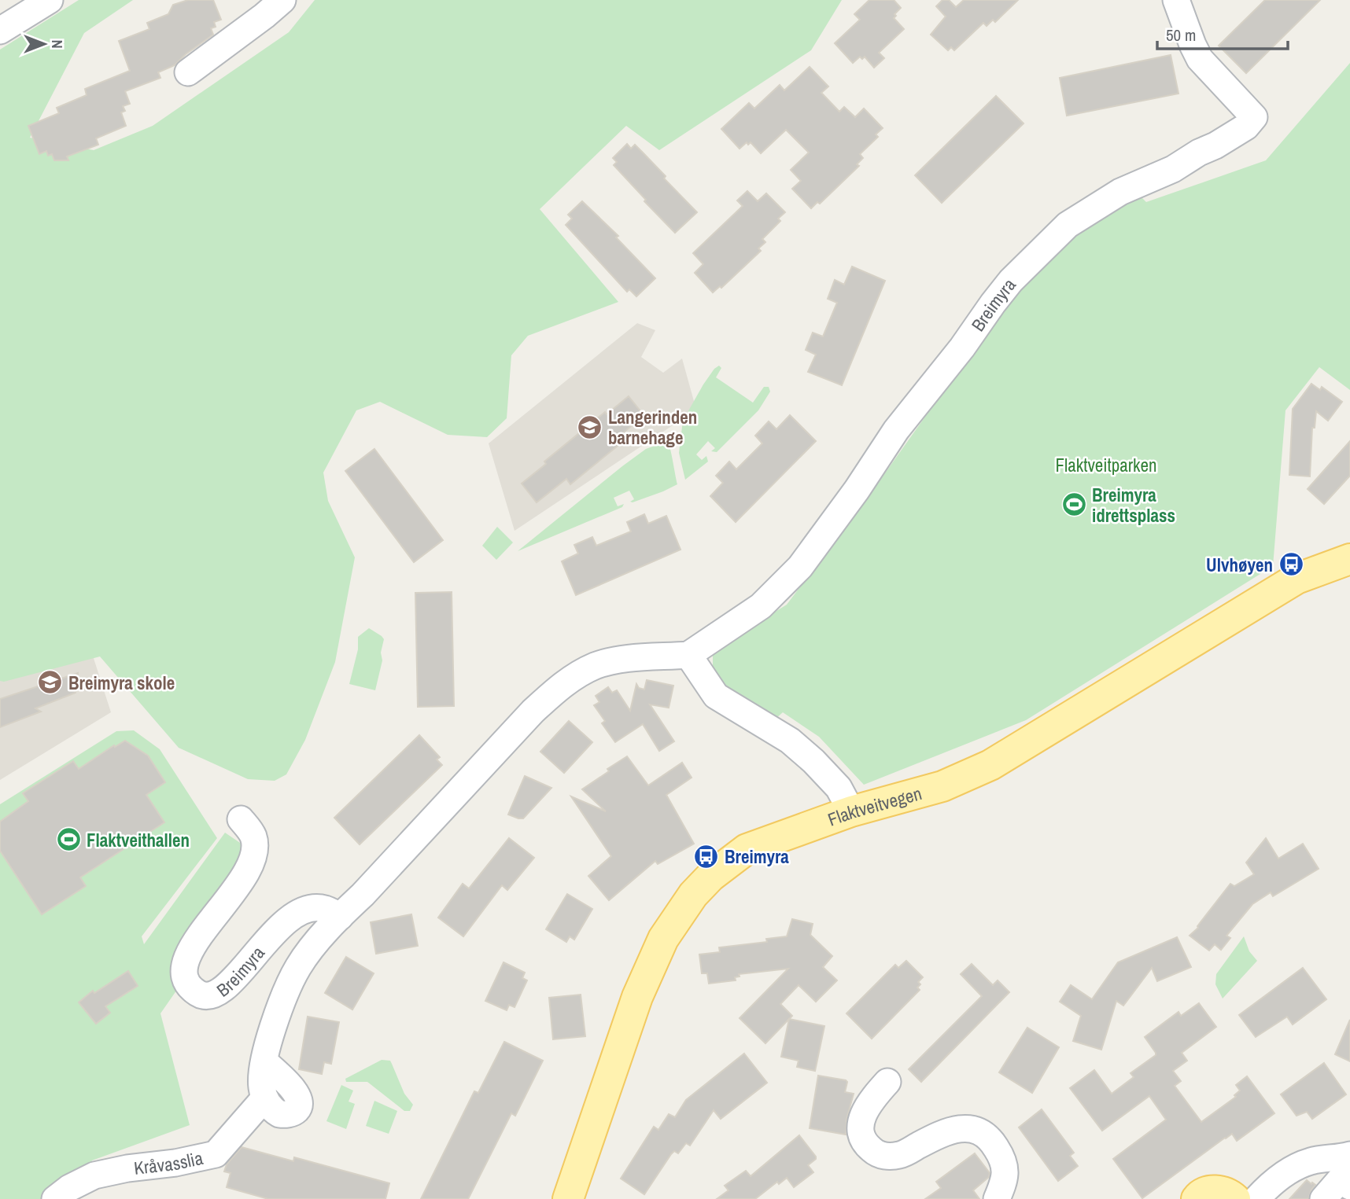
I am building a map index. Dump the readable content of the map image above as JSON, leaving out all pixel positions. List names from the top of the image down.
{
  "streets": {
    "main road": ["Flaktveitvegen"],
    "street": ["Breimyra", "Kråvasslia"]
  },
  "crossings": [
    ["Breimyra", "Kråvasslia"]
  ],
  "parks": ["Flaktveitparken"],
  "places": {
    "school or university": ["Langerinden barnehage", "Breimyra skole"],
    "sports": ["Breimyra idrettsplass", "Flaktveithallen"],
    "bus stop": ["Ulvhøyen", "Breimyra"]
  },
  "scale_bar": "50 m",
  "north": "right"
}
